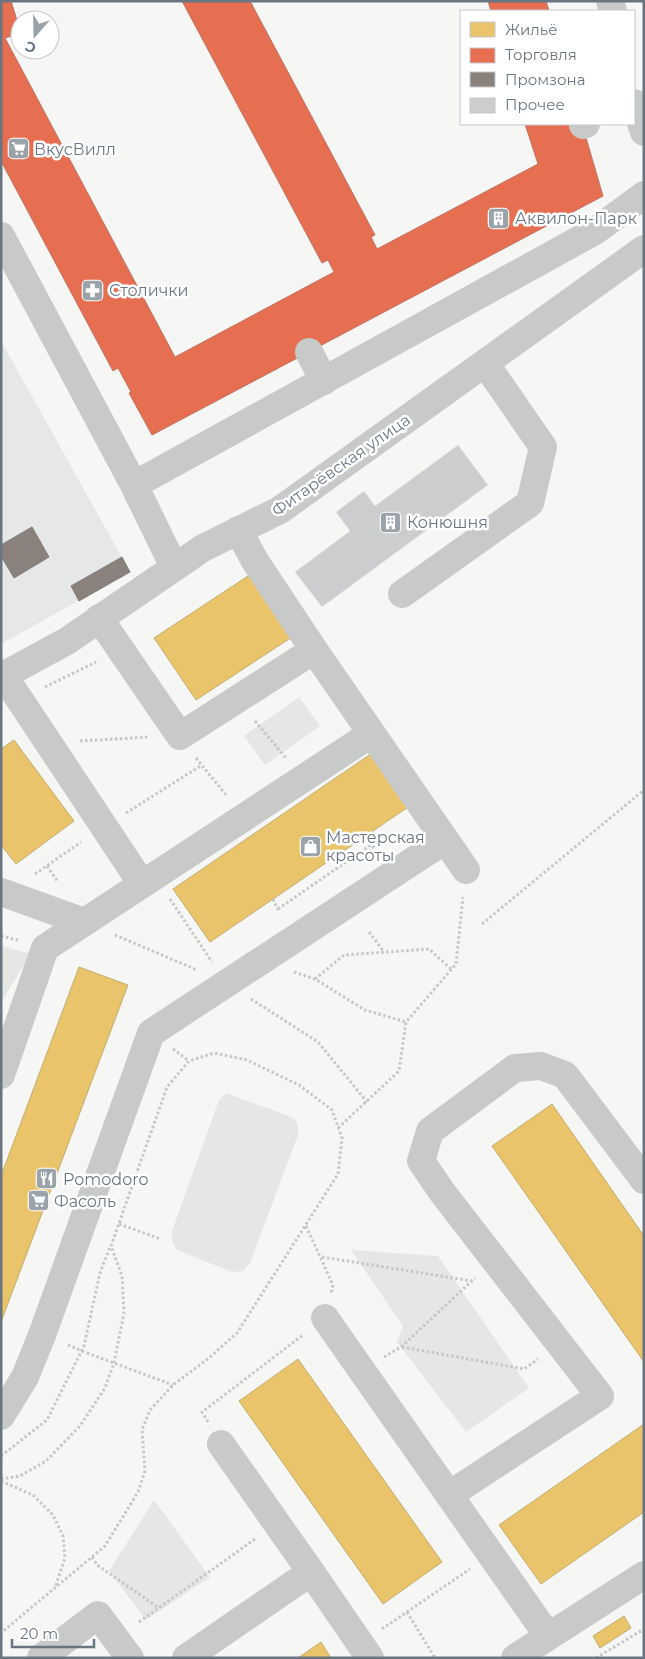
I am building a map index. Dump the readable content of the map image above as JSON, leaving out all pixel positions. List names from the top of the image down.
{
  "streets": {
    "street": ["Фитарёвская улица"]
  },
  "places": {
    "supermarket": ["ВкусВилл", "Фасоль"],
    "building": ["Аквилон-Парк", "Конюшня"],
    "pharmacy": ["Столички"],
    "shop": ["Мастерская красоты"],
    "restaurant": ["Pomodoro"]
  },
  "legend": [
    "Жильё",
    "Торговля",
    "Промзона",
    "Прочее"
  ],
  "scale_bar": "20 m",
  "north": "bottom"
}
